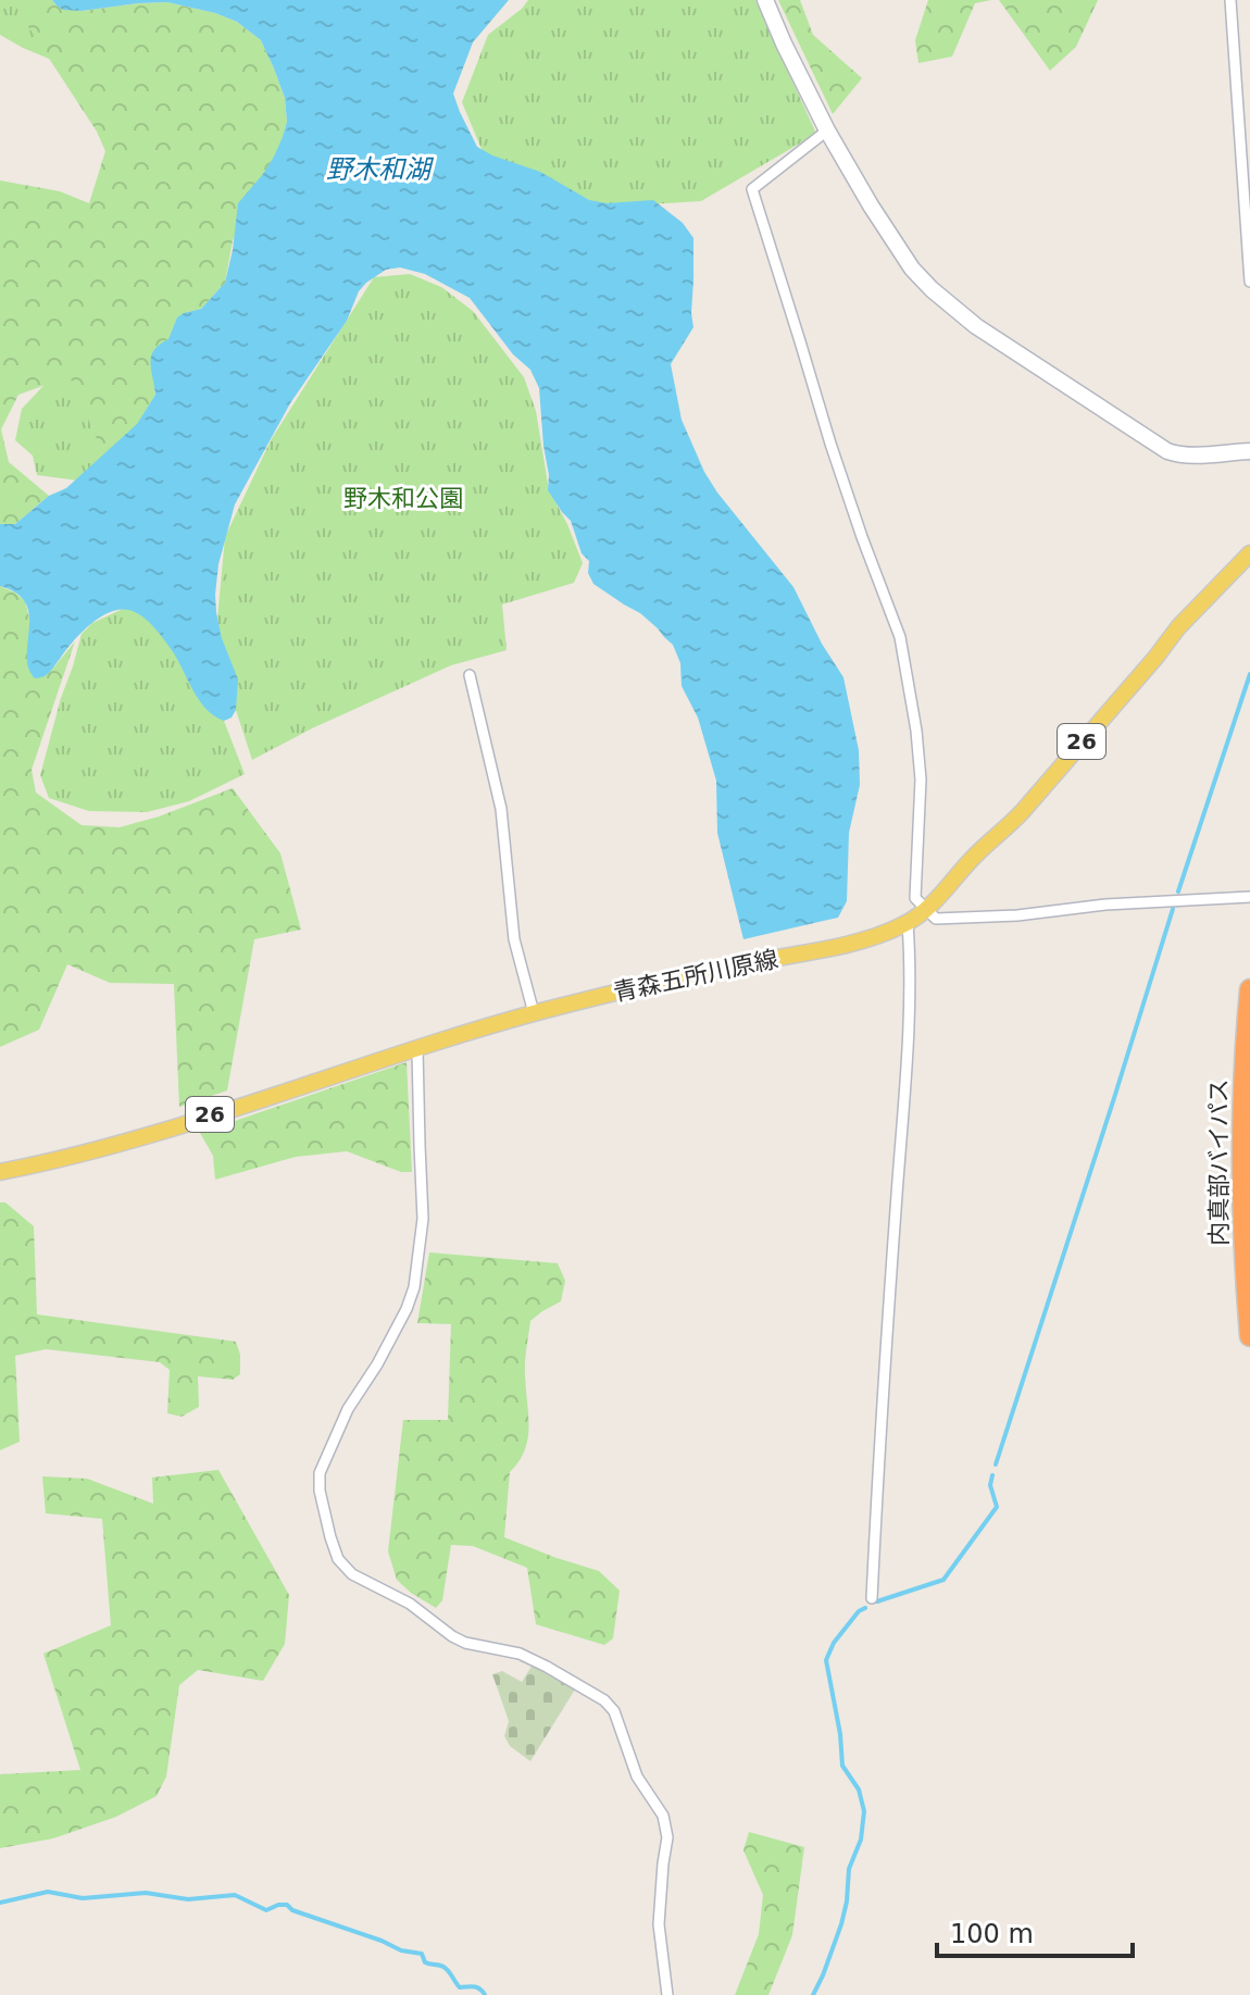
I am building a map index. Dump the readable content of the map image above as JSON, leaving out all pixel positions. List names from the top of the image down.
{
  "streets": {
    "highway": ["内真部バイパス"],
    "main road": ["26", "青森五所川原線"]
  },
  "water": ["野木和湖"],
  "parks": ["野木和公園"],
  "scale_bar": "100 m"
}
